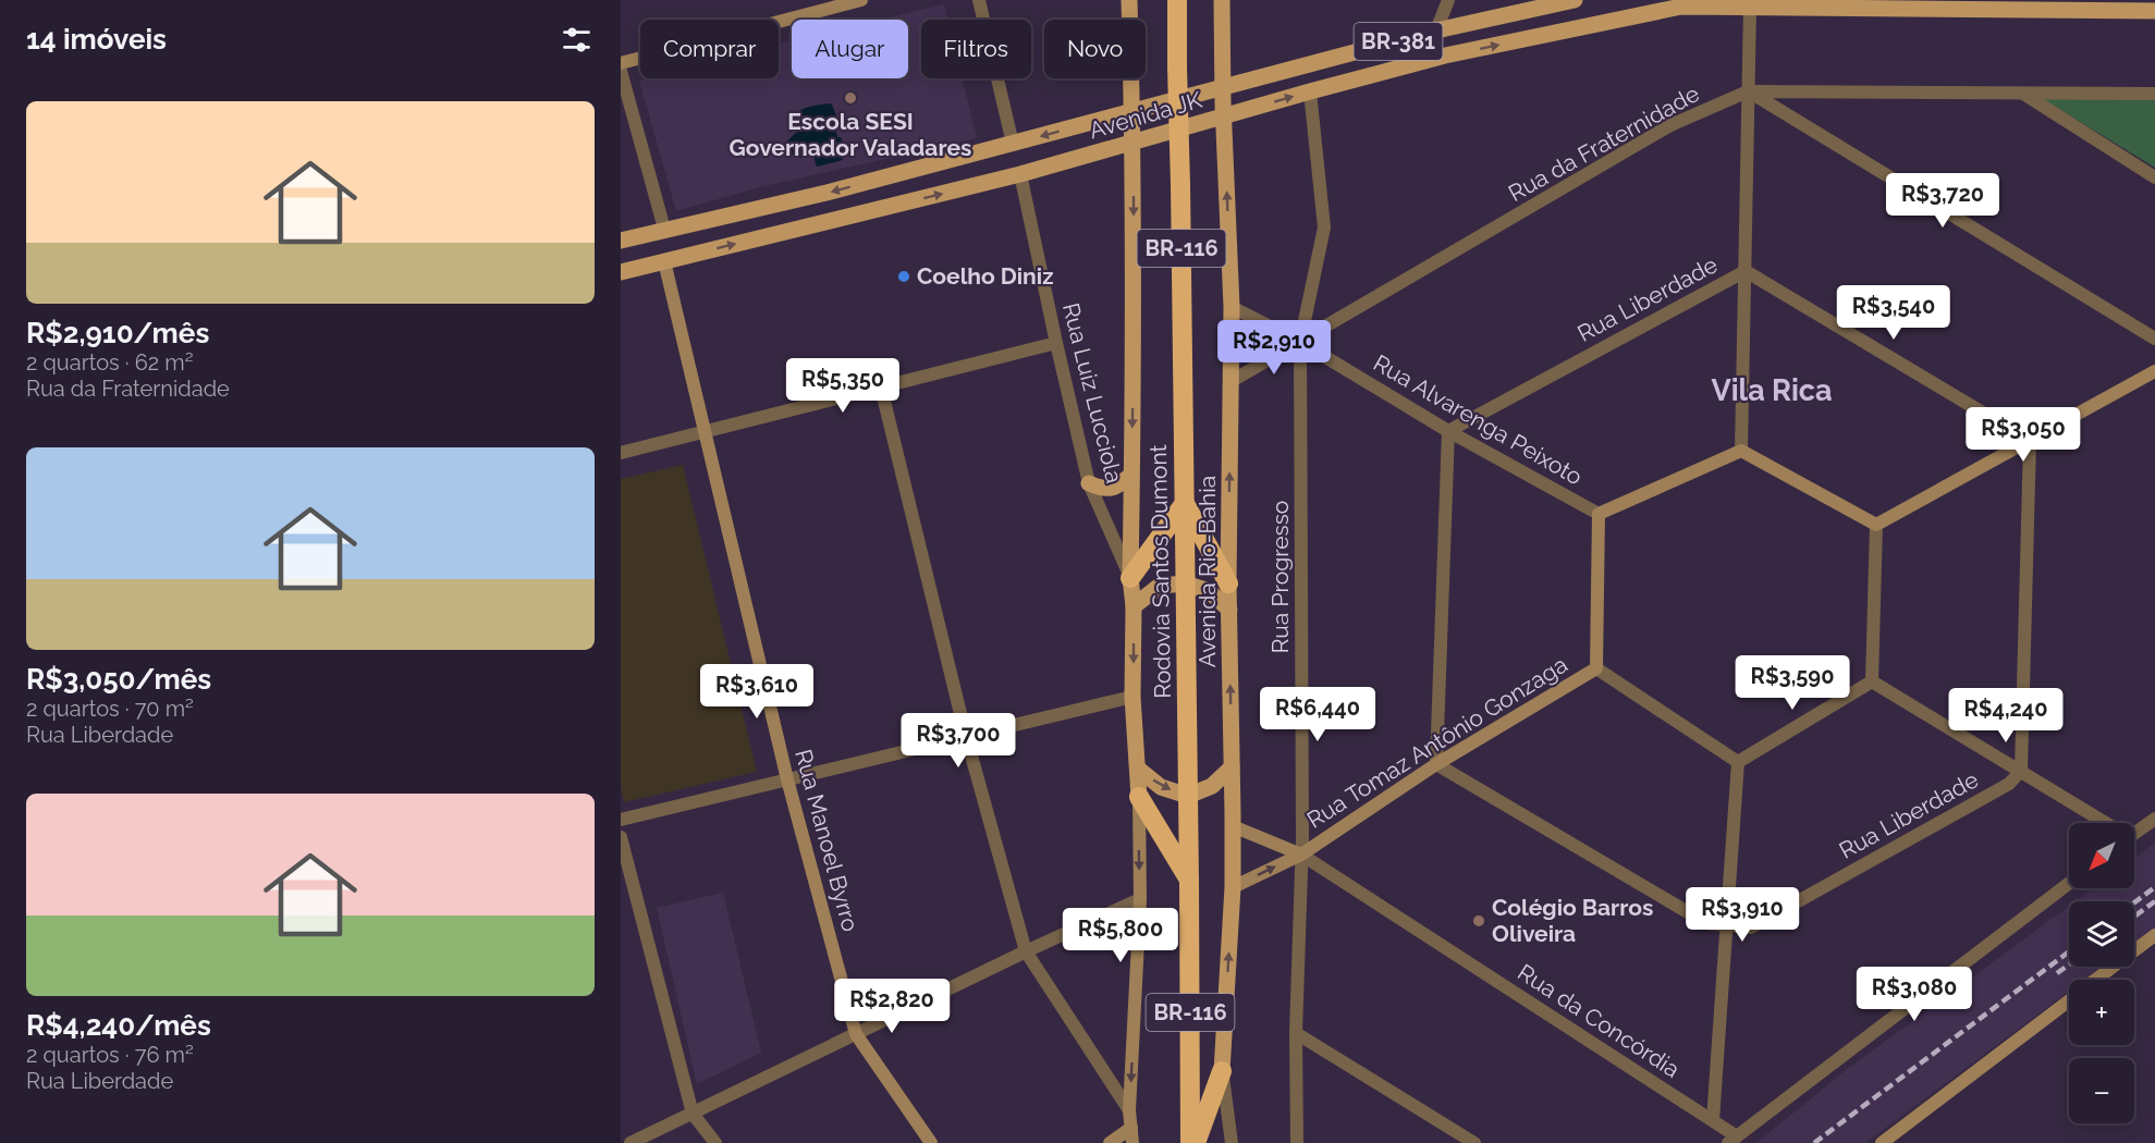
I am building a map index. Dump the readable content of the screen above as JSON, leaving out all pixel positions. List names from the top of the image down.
{
  "streets": {
    "highway": ["BR-116", "Rodovia Santos Dumont"],
    "main road": ["BR-381", "Avenida JK", "Avenida Rio-Bahia"],
    "street": [
      "Rua da Fraternidade",
      "Rua Liberdade",
      "Rua Luiz Lucciola",
      "Rua Alvarenga Peixoto",
      "Rua Progresso",
      "Rua Tomaz Antônio Gonzaga",
      "Rua Manoel Byrro",
      "Rua da Concórdia"
    ]
  },
  "crossings": [
    ["Avenida JK", "Rua Luiz Lucciola"],
    ["Avenida JK", "Avenida Rio-Bahia"],
    ["Avenida JK", "Rua Progresso"],
    ["Avenida JK", "Rua Manoel Byrro"],
    ["Rua da Fraternidade", "Rua Alvarenga Peixoto"],
    ["Rua da Fraternidade", "Avenida Rio-Bahia"],
    ["Rua da Fraternidade", "Rua Progresso"],
    ["Rua Liberdade", "Rua Alvarenga Peixoto"],
    ["Rua Liberdade", "Rua Tomaz Antônio Gonzaga"],
    ["Rua Alvarenga Peixoto", "Avenida Rio-Bahia"],
    ["Rua Alvarenga Peixoto", "Rua Progresso"],
    ["Avenida Rio-Bahia", "Rua Tomaz Antônio Gonzaga"],
    ["Avenida Rio-Bahia", "Rua da Concórdia"],
    ["Rua Progresso", "Rua Tomaz Antônio Gonzaga"],
    ["Rua Progresso", "Rua da Concórdia"],
    ["Rua Tomaz Antônio Gonzaga", "Rua da Concórdia"]
  ],
  "districts": ["Vila Rica"],
  "places": ["Escola SESI Governador Valadares", "Coelho Diniz", "Colégio Barros Oliveira"],
  "north": "bottom left",
  "page": {
    "heading": "14 imóveis",
    "chip": [
      "Comprar",
      "Alugar",
      "Filtros",
      "Novo"
    ],
    "list": [
      {
        "name": "R$2,910/mês",
        "note": "2 quartos · 62 m² · Rua da Fraternidade"
      },
      {
        "name": "R$3,050/mês",
        "note": "2 quartos · 70 m² · Rua Liberdade"
      },
      {
        "name": "R$4,240/mês",
        "note": "2 quartos · 76 m² · Rua Liberdade"
      }
    ],
    "price": [
      "R$3,720",
      "R$3,540",
      "R$2,910",
      "R$5,350",
      "R$3,050",
      "R$3,590",
      "R$3,610",
      "R$6,440",
      "R$4,240",
      "R$3,700",
      "R$3,910",
      "R$5,800",
      "R$3,080",
      "R$2,820"
    ],
    "map_buttons": ["+", "−"]
  }
}
